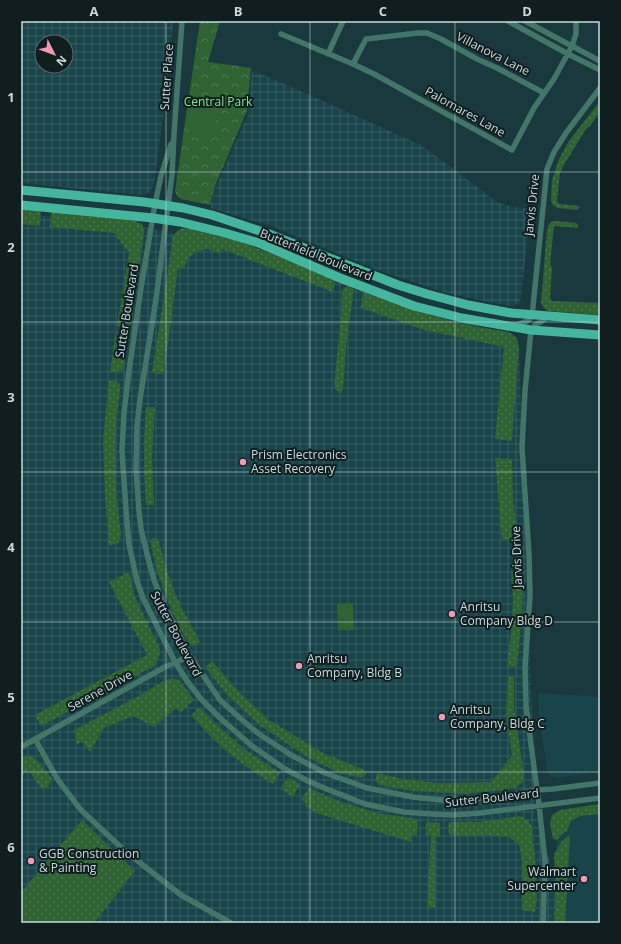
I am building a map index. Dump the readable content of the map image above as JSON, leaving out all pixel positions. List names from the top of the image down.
{
  "streets": {
    "main road": ["Butterfield Boulevard"],
    "street": [
      "Villanova Lane",
      "Sutter Place",
      "Palomares Lane",
      "Jarvis Drive",
      "Sutter Boulevard",
      "Serene Drive"
    ]
  },
  "crossings": [
    ["Villanova Lane", "Palomares Lane"],
    ["Sutter Place", "Butterfield Boulevard"],
    ["Sutter Place", "Sutter Boulevard"],
    ["Jarvis Drive", "Butterfield Boulevard"],
    ["Jarvis Drive", "Sutter Boulevard"],
    ["Butterfield Boulevard", "Sutter Boulevard"],
    ["Sutter Boulevard", "Serene Drive"]
  ],
  "parks": ["Central Park"],
  "places": [
    "Prism Electronics Asset Recovery",
    "Anritsu Company Bldg D",
    "Anritsu Company, Bldg B",
    "Anritsu Company, Bldg C",
    "GGB Construction & Painting",
    "Walmart Supercenter"
  ],
  "north": "bottom right",
  "grid": {
    "columns": [
      "A",
      "B",
      "C",
      "D"
    ],
    "rows": [
      "1",
      "2",
      "3",
      "4",
      "5",
      "6"
    ]
  }
}
